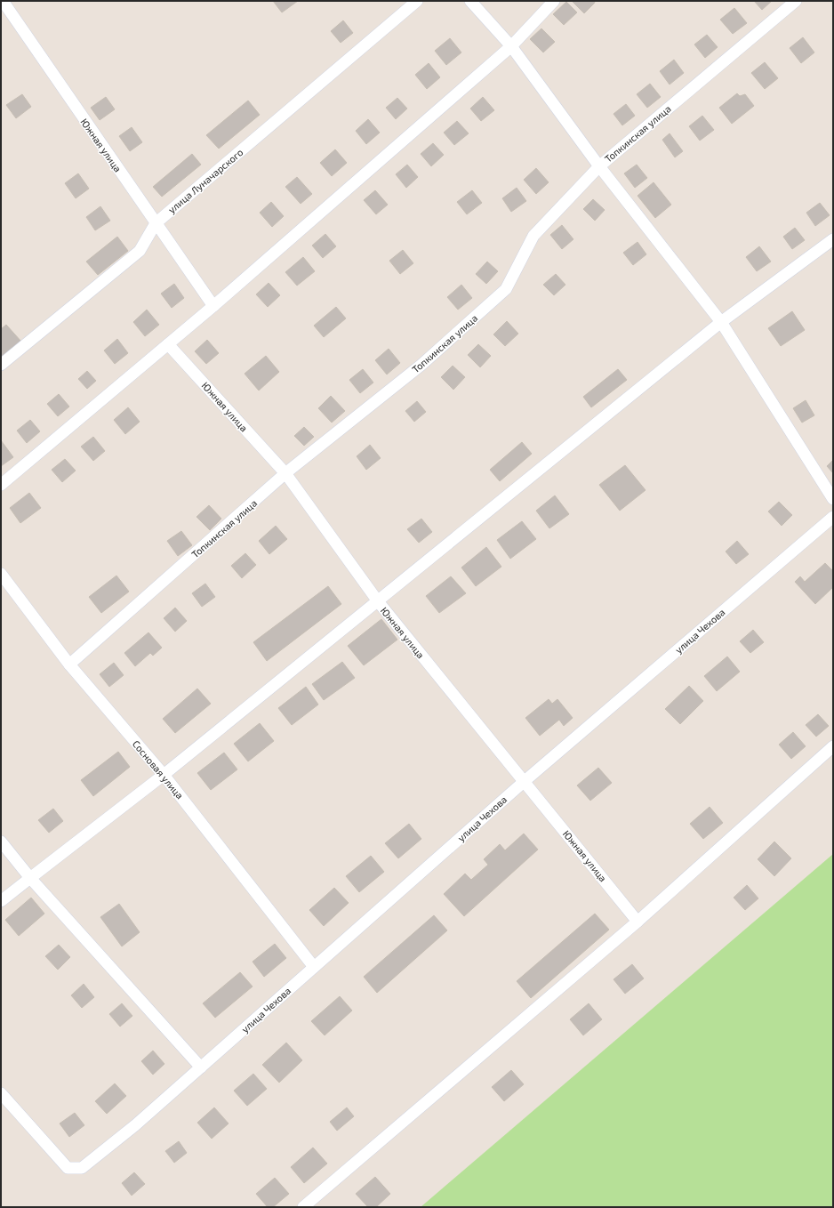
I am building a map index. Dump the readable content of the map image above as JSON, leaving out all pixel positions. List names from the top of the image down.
{
  "streets": {
    "street": [
      "Топкинская улица",
      "Южная улица",
      "улица Луначарского",
      "улица Чехова",
      "Сосновая улица"
    ]
  },
  "crossings": [
    ["Топкинская улица", "Южная улица"],
    ["Топкинская улица", "Сосновая улица"],
    ["Южная улица", "улица Луначарского"],
    ["Южная улица", "улица Чехова"],
    ["улица Чехова", "Сосновая улица"]
  ]
}
